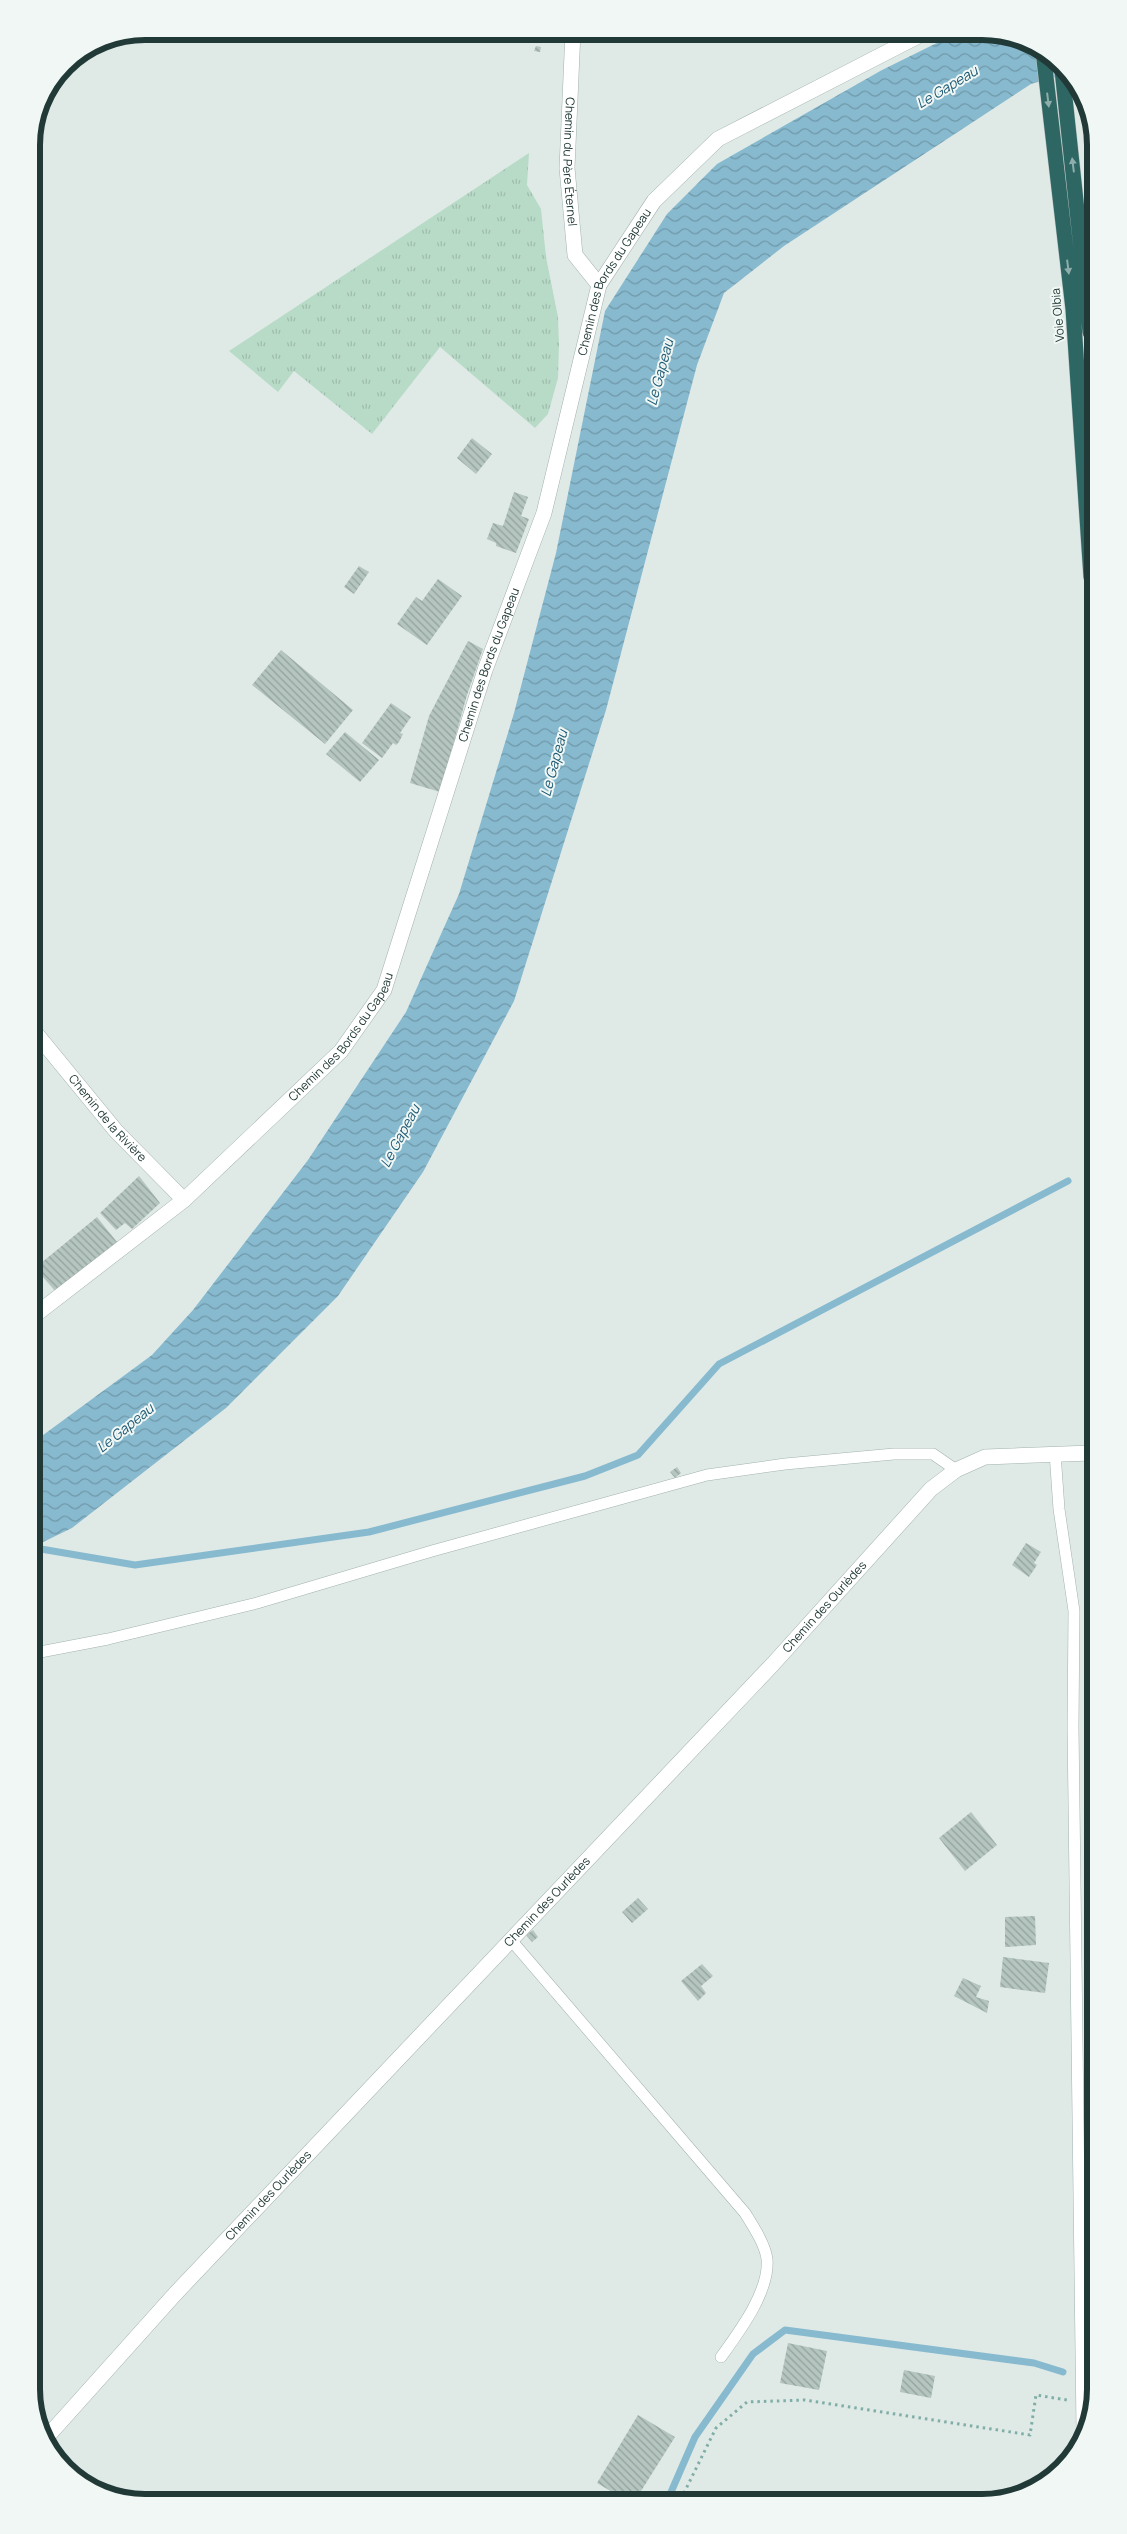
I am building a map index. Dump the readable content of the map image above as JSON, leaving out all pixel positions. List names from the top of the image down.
{
  "streets": {
    "highway": ["Voie Olbia"],
    "street": [
      "Chemin du Père Éternel",
      "Chemin des Bords du Gapeau",
      "Chemin de la Rivière",
      "Chemin des Ourlèdes"
    ]
  },
  "crossings": [
    ["Chemin du Père Éternel", "Chemin des Bords du Gapeau"],
    ["Chemin des Bords du Gapeau", "Chemin de la Rivière"]
  ],
  "water": ["Le Gapeau"]
}
